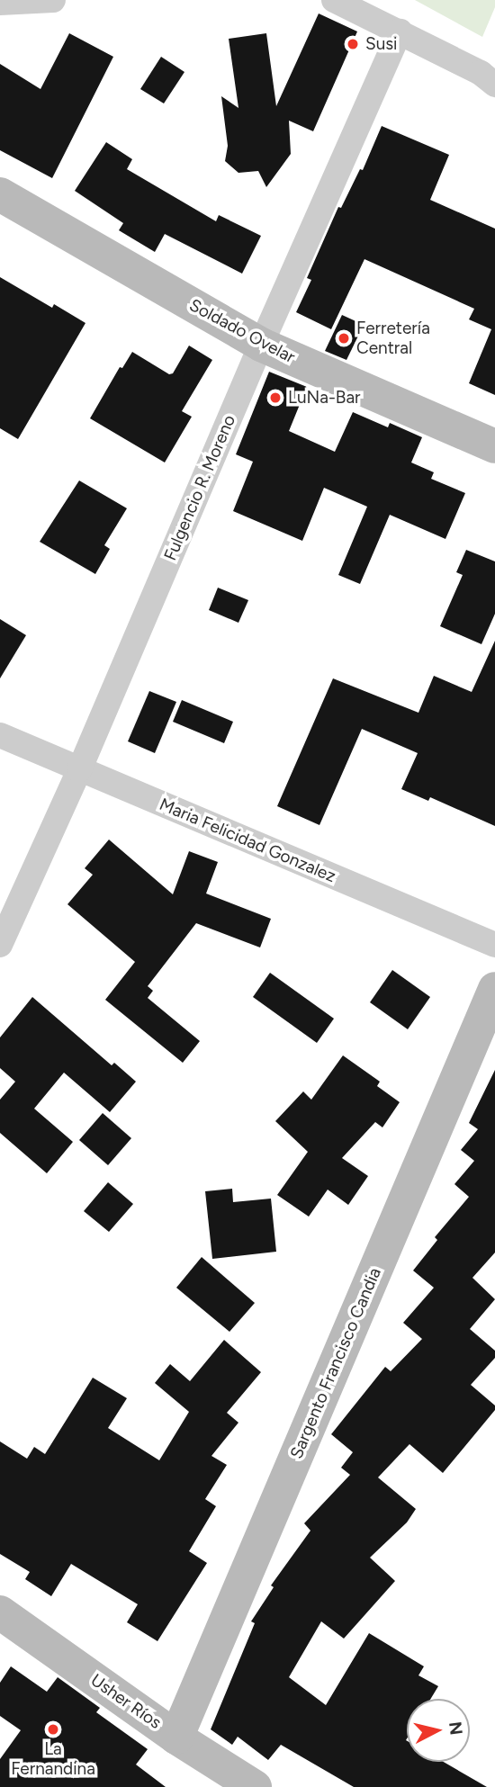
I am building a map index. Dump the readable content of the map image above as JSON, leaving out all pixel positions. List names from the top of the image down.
{
  "streets": {
    "street": [
      "Soldado Ovelar",
      "Fulgencio R. Moreno",
      "Maria Felicidad Gonzalez",
      "Sargento Francisco Candia",
      "Usher Ríos"
    ]
  },
  "crossings": [
    ["Soldado Ovelar", "Fulgencio R. Moreno"],
    ["Fulgencio R. Moreno", "Maria Felicidad Gonzalez"],
    ["Sargento Francisco Candia", "Usher Ríos"]
  ],
  "places": [
    "Susi",
    "Ferretería Central",
    "LuNa-Bar",
    "La Fernandina"
  ],
  "north": "right"
}
